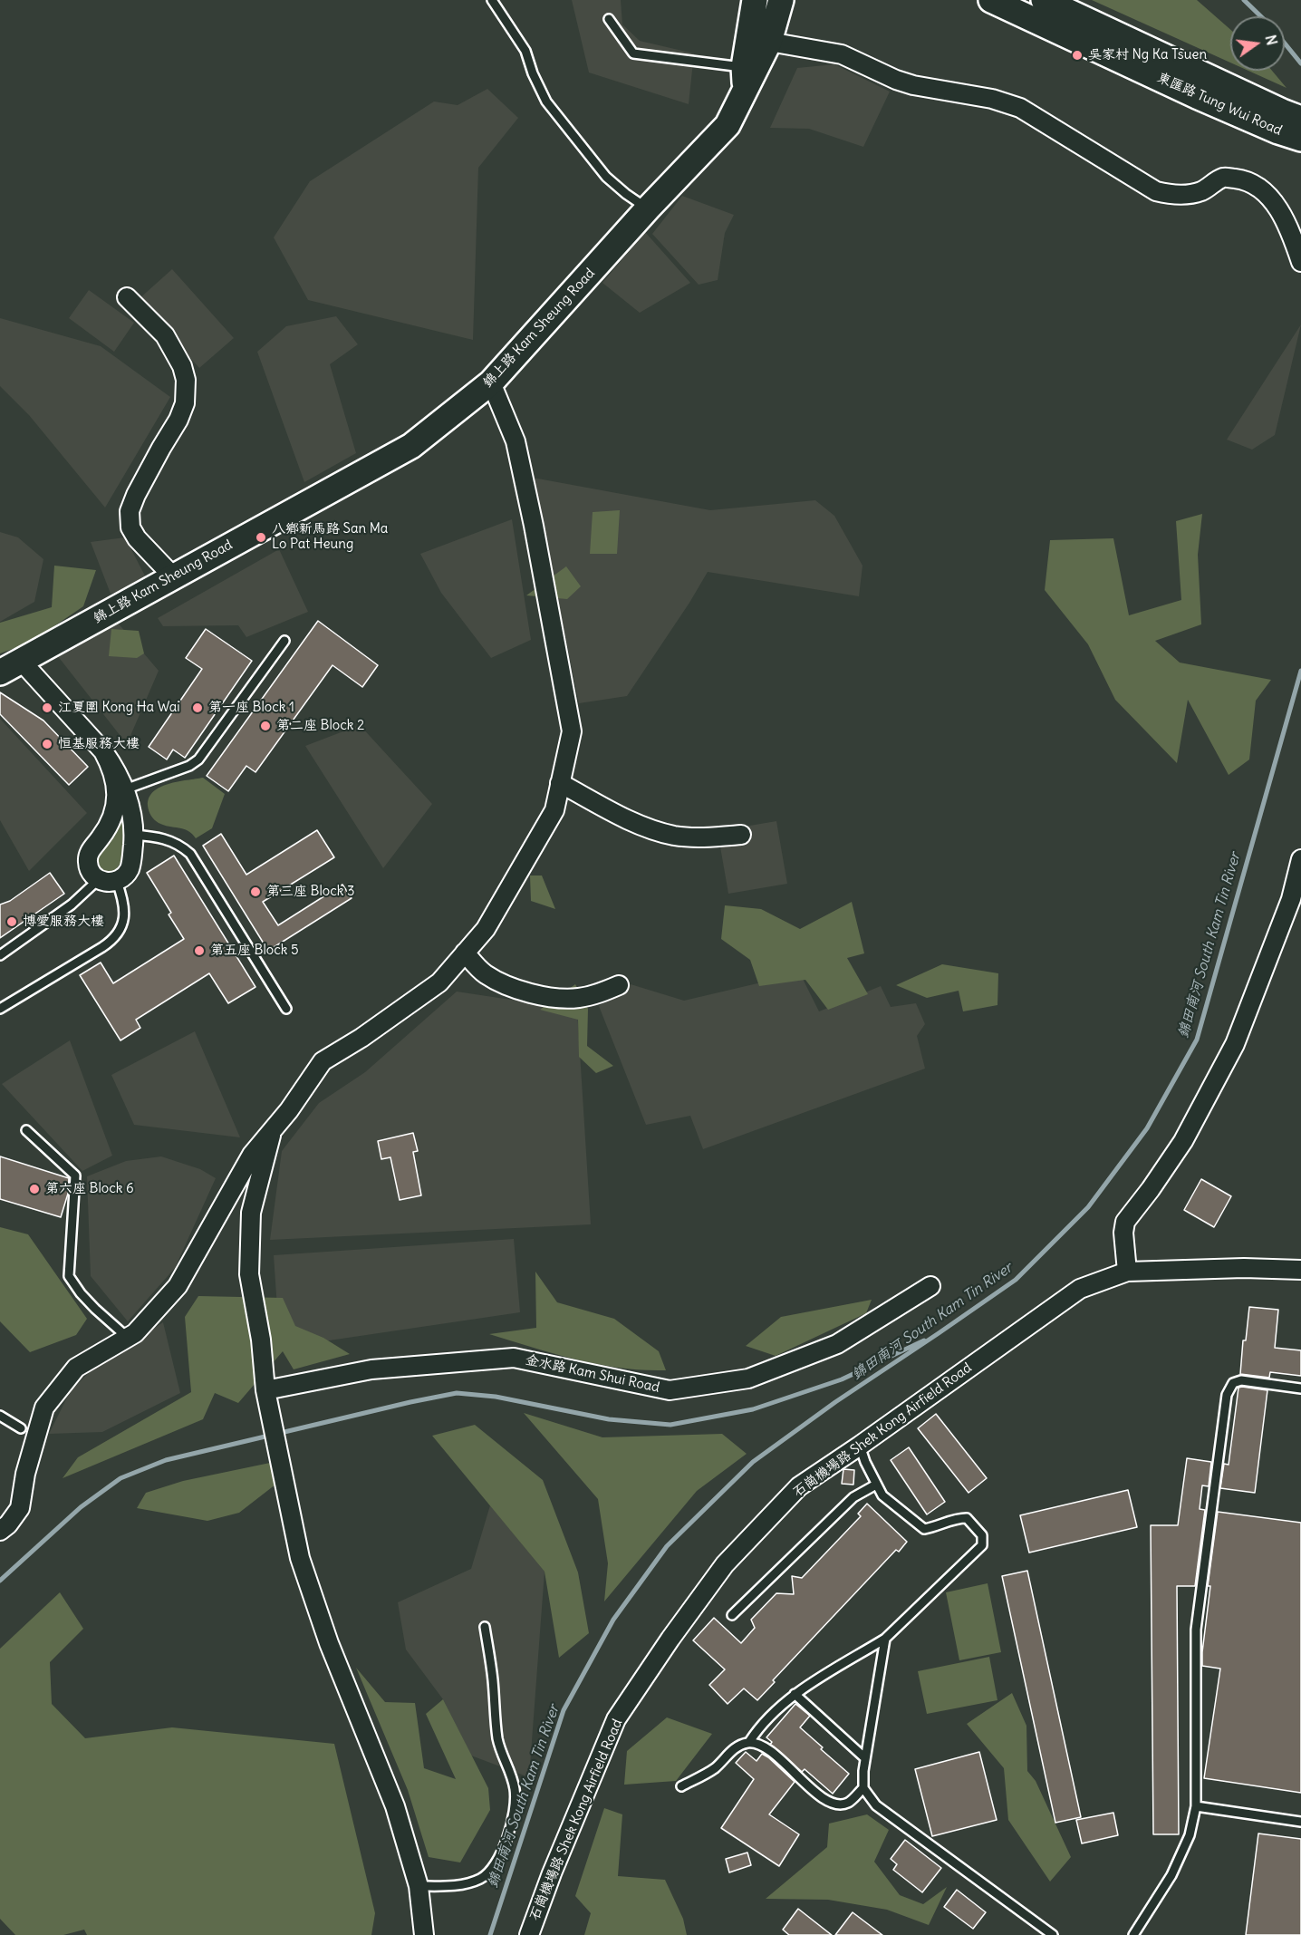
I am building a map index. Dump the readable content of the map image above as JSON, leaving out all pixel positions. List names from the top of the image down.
{
  "streets": {
    "main road": ["東匯路 Tung Wui Road", "錦上路 Kam Sheung Road"],
    "street": ["金水路 Kam Shui Road", "石崗機場路 Shek Kong Airfield Road"]
  },
  "water": ["錦田南河 South Kam Tin River"],
  "places": [
    "吳家村 Ng Ka Tsuen",
    "八鄉新馬路 San Ma Lo Pat Heung",
    "江夏圍 Kong Ha Wai",
    "第一座 Block 1",
    "第二座 Block 2",
    "恒基服務大樓",
    "第三座 Block 3",
    "博愛服務大樓",
    "第五座 Block 5",
    "第六座 Block 6"
  ],
  "north": "right"
}
